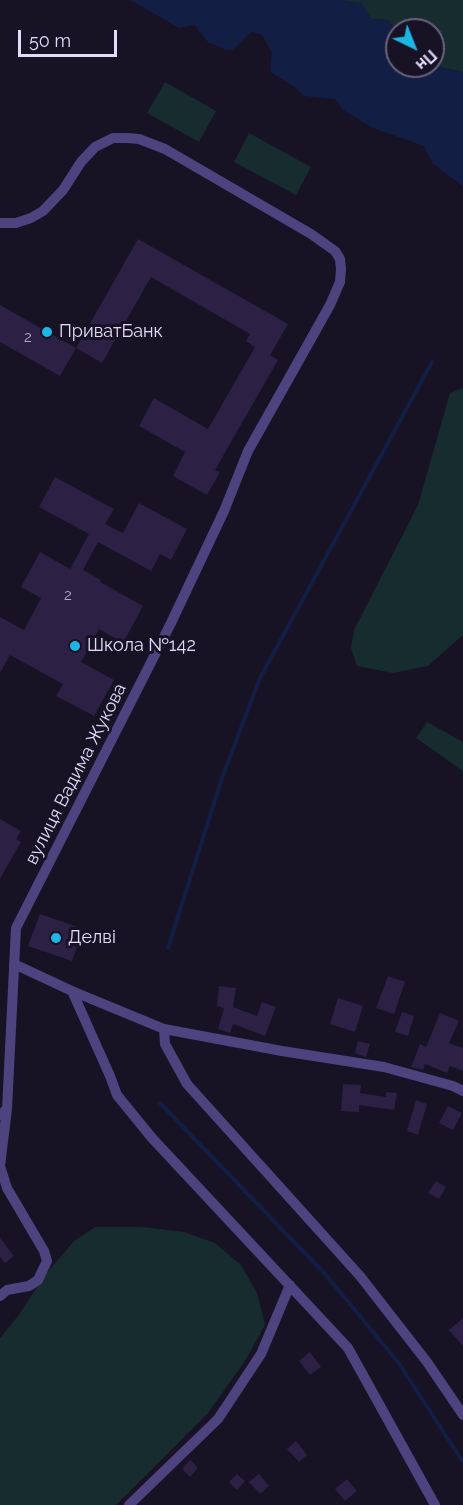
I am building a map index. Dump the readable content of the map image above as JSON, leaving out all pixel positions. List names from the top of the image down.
{
  "streets": {
    "street": ["вулиця Вадима Жукова"]
  },
  "places": ["ПриватБанк", "Школа №142", "Делві"],
  "house_numbers": ["2", "2"],
  "scale_bar": "50 m",
  "north": "bottom right"
}
